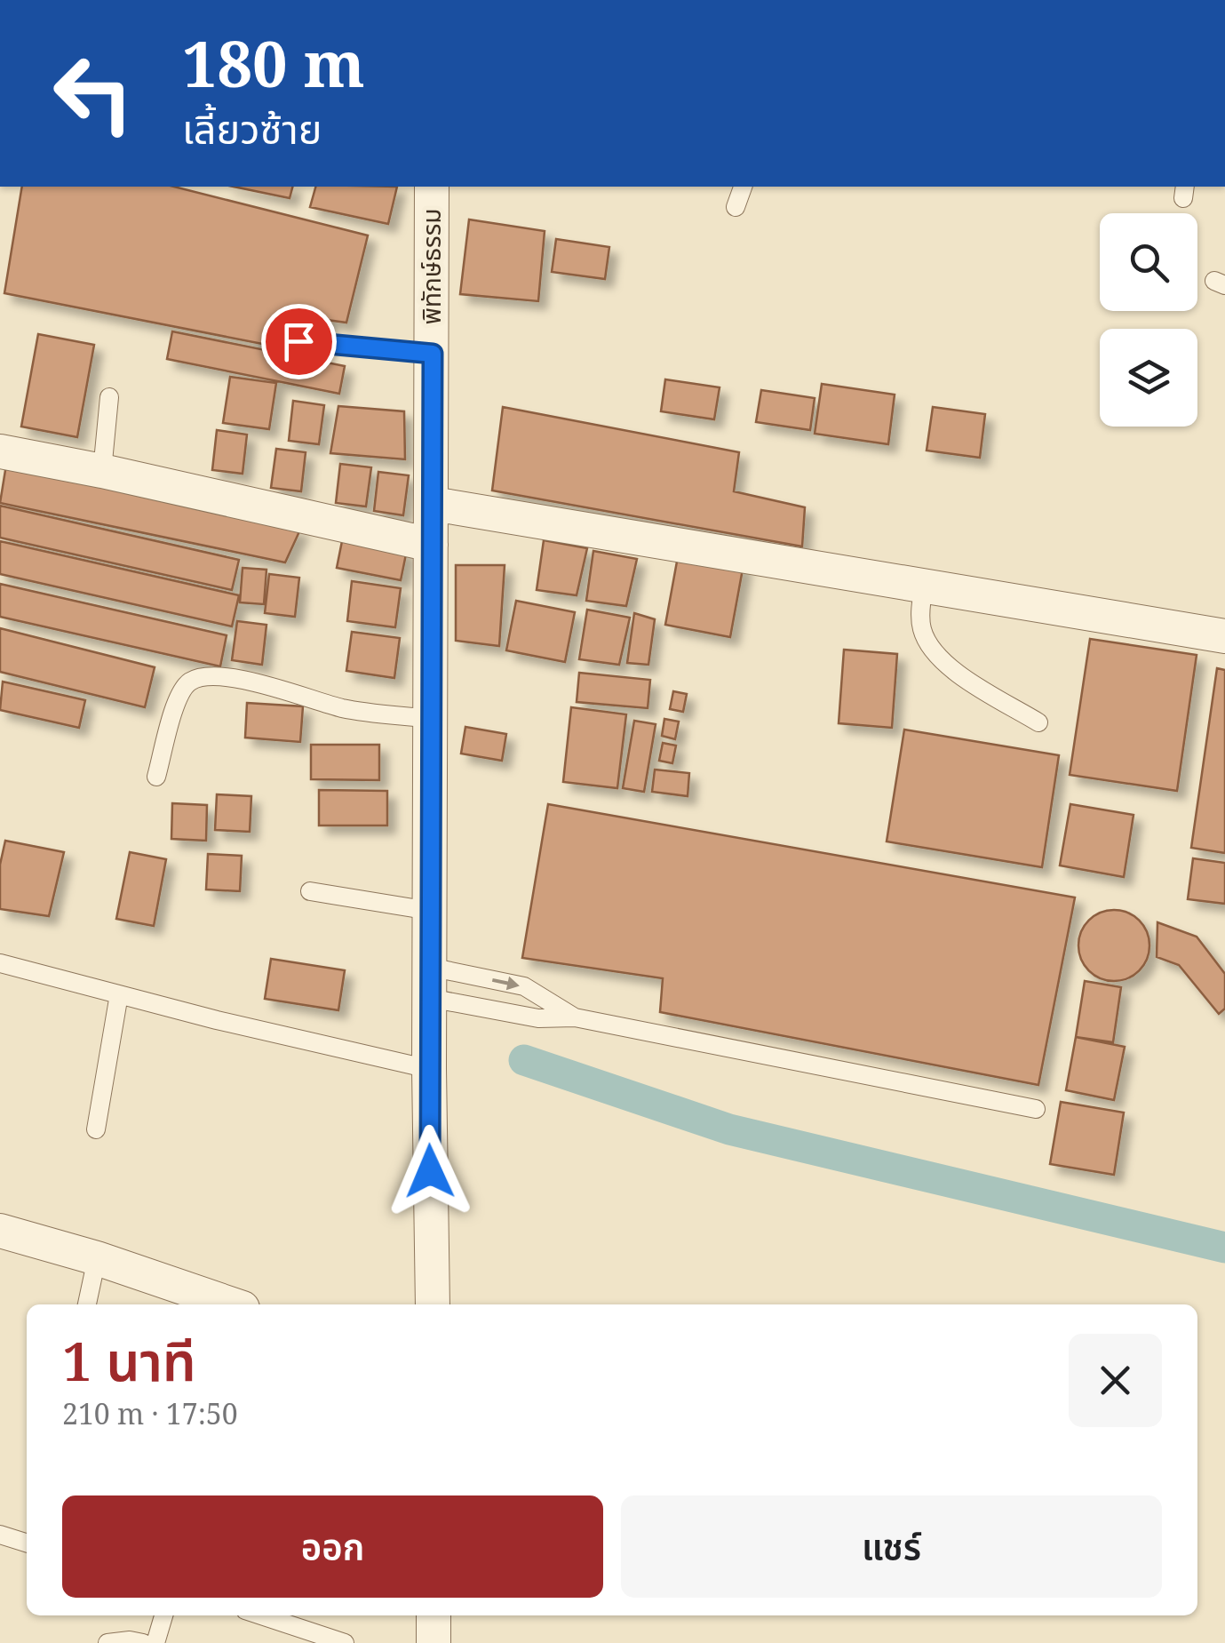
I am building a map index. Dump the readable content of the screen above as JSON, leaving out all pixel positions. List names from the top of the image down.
{
  "streets": {
    "street": ["พิทักษ์ธรรม"]
  },
  "page": {
    "turn": ["180 m", "เลี้ยวซ้าย"],
    "heading": ["1 นาที", "210 m · 17:50"],
    "buttons": ["ออก", "แชร์"]
  }
}
